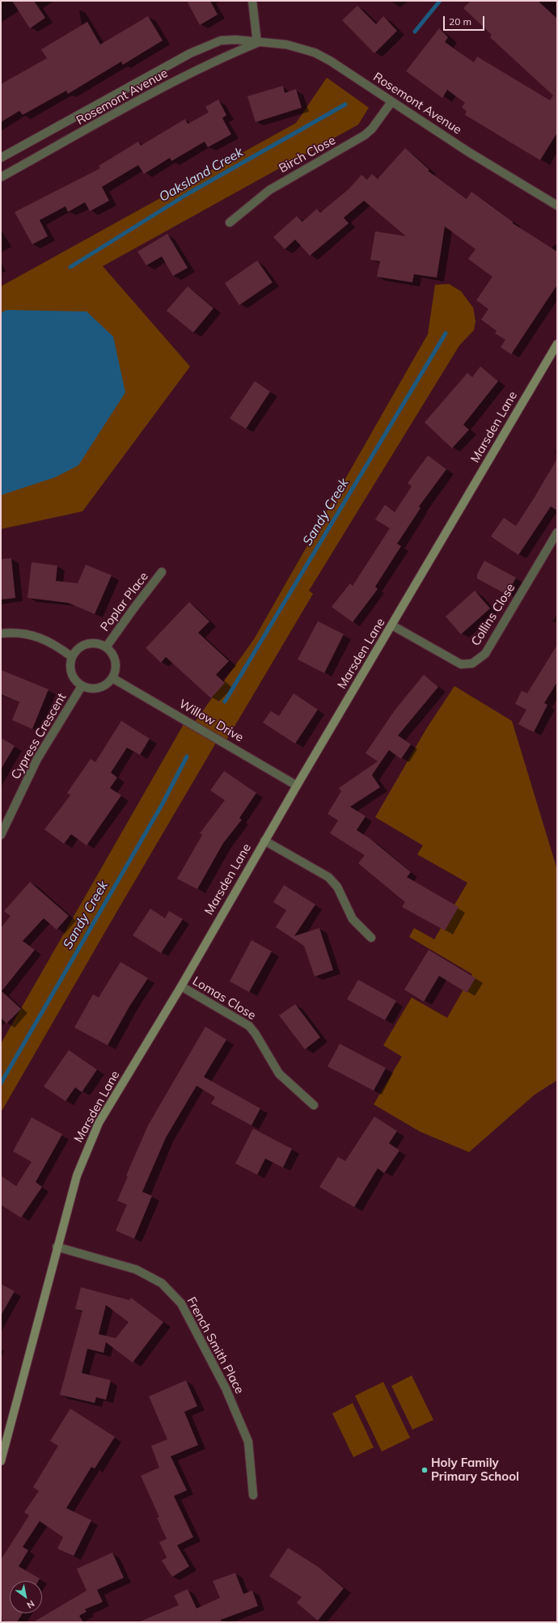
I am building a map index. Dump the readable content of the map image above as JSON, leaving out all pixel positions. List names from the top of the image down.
{
  "streets": {
    "main road": ["Marsden Lane"],
    "street": [
      "Rosemont Avenue",
      "Birch Close",
      "Poplar Place",
      "Collins Close",
      "Willow Drive",
      "Cypress Crescent",
      "Lomas Close",
      "French Smith Place"
    ]
  },
  "crossings": [
    ["Rosemont Avenue", "Birch Close"],
    ["Marsden Lane", "Collins Close"],
    ["Marsden Lane", "Willow Drive"],
    ["Marsden Lane", "Lomas Close"],
    ["Marsden Lane", "French Smith Place"],
    ["Poplar Place", "Willow Drive"],
    ["Poplar Place", "Cypress Crescent"],
    ["Willow Drive", "Cypress Crescent"]
  ],
  "water": ["Oaksland Creek", "Sandy Creek"],
  "places": ["Holy Family Primary School"],
  "scale_bar": "20 m",
  "north": "bottom right"
}
